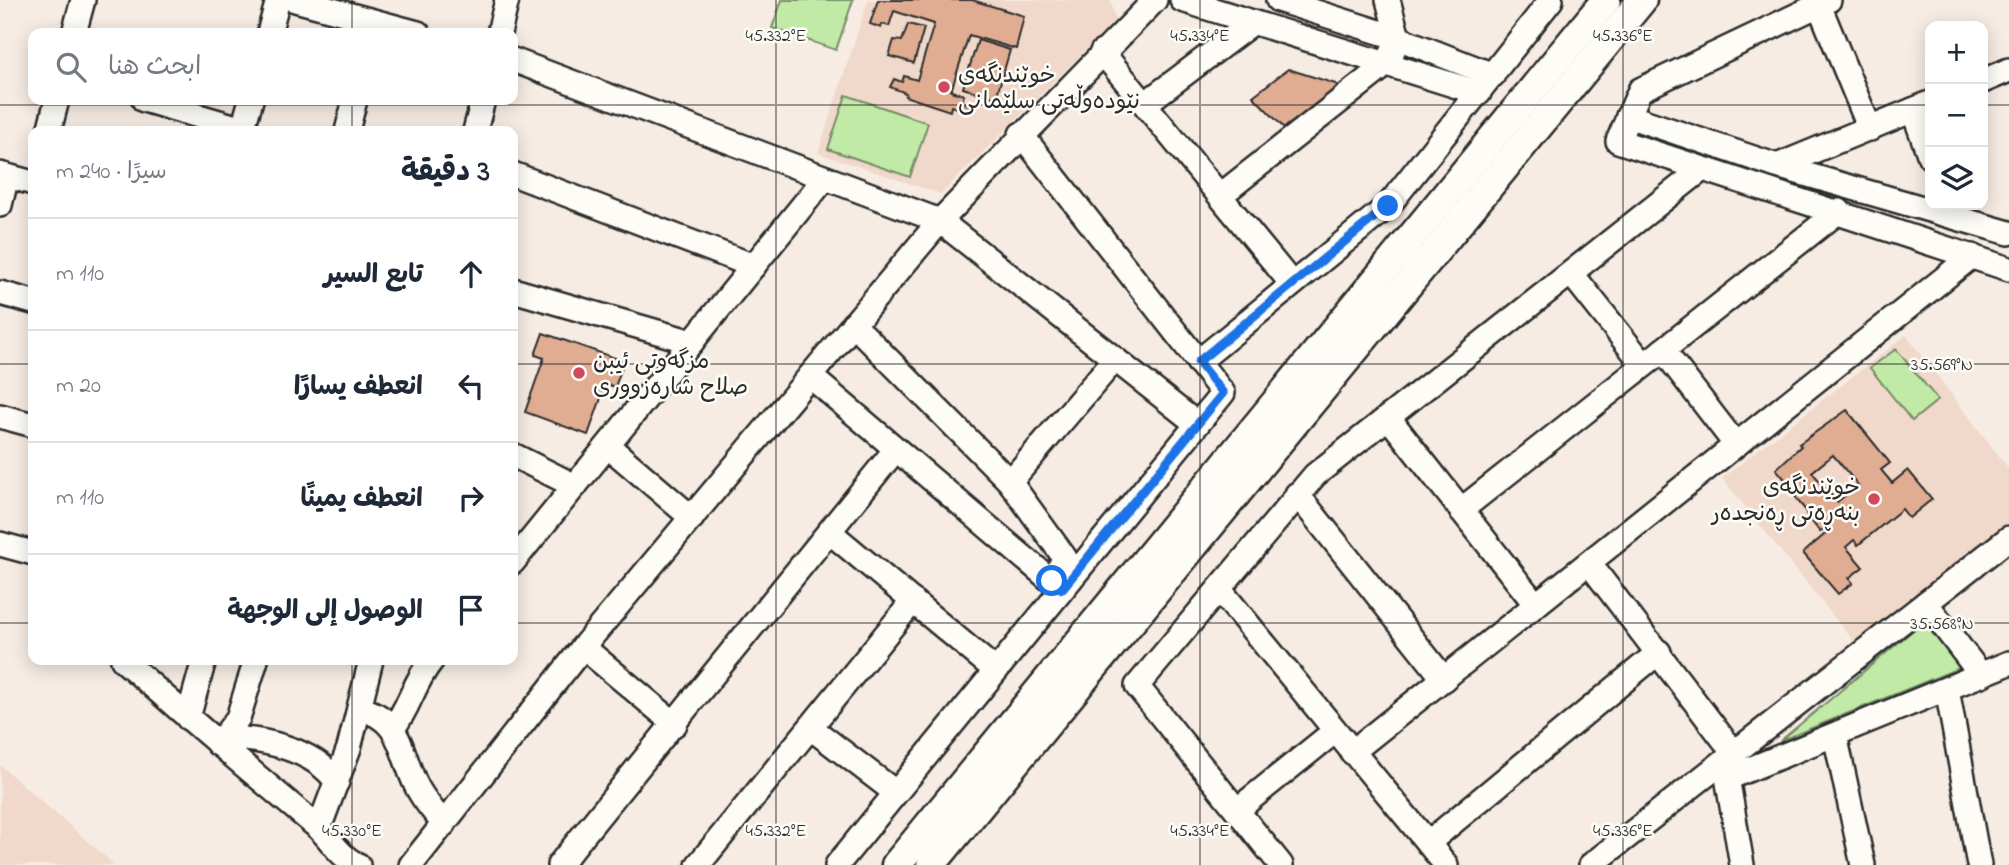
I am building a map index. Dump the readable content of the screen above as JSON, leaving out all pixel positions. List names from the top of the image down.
{
  "places": ["خوێندنگەی نێوده‌وڵه‌تی سلێمانی", "مزگەوتی ئیبن صلاح شارەزووری", "خوێندنگەی بنەڕەتی ڕەنجدەر"],
  "page": {
    "map_buttons": ["+", "−"],
    "search": "ابحث هنا",
    "heading": ["3 دقيقة", "سيرًا · 240 m"],
    "list": [
      ["تابع السير", "110 m"],
      ["انعطف يسارًا", "20 m"],
      ["انعطف يمينًا", "110 m"],
      "الوصول إلى الوجهة"
    ]
  },
  "coordinates": [
    "45.332°E",
    "45.334°E",
    "45.336°E",
    "35.569°N",
    "35.568°N",
    "45.330°E"
  ]
}
